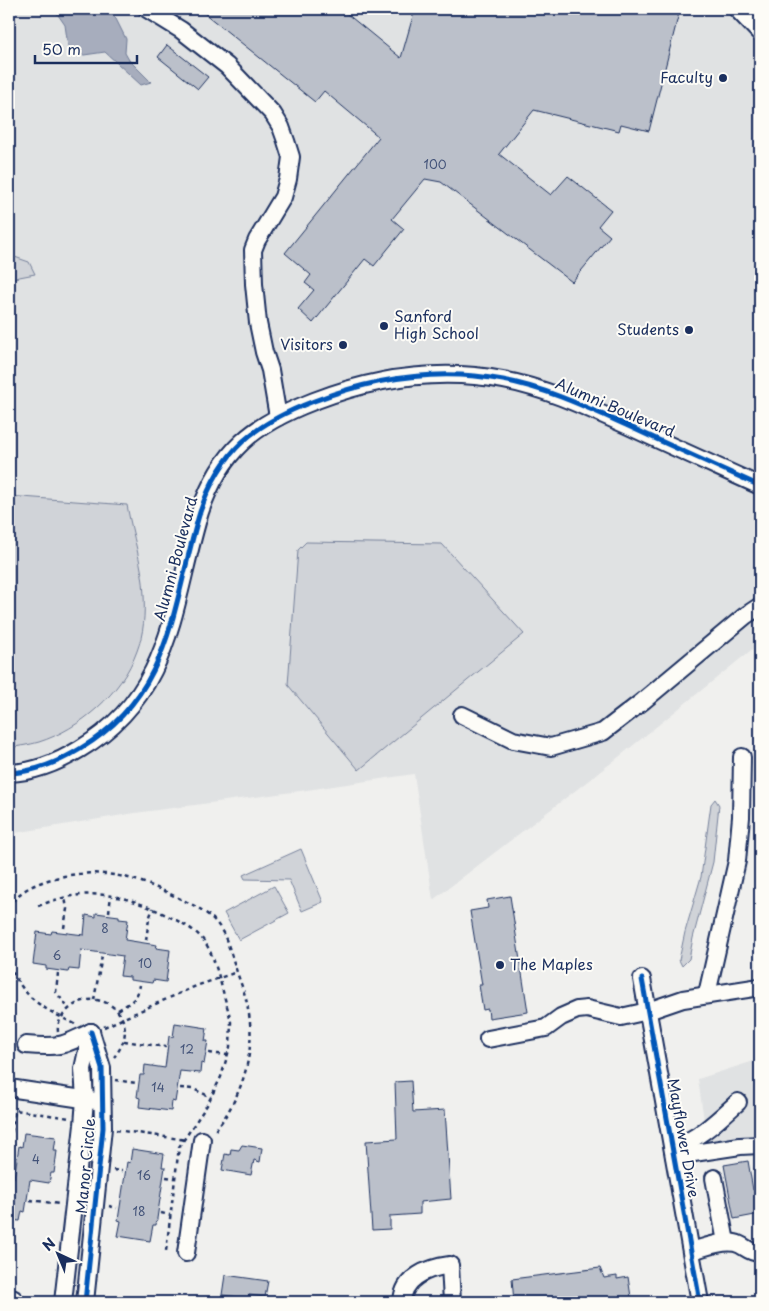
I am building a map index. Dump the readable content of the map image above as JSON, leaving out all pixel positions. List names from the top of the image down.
{
  "streets": {
    "street": ["Alumni Boulevard", "Mayflower Drive", "Manor Circle"]
  },
  "places": [
    "Faculty",
    "Sanford High School",
    "Students",
    "Visitors",
    "The Maples"
  ],
  "house_numbers": [
    "100",
    "8",
    "6",
    "10",
    "12",
    "14",
    "4",
    "16",
    "18"
  ],
  "scale_bar": "50 m",
  "north": "top left"
}
